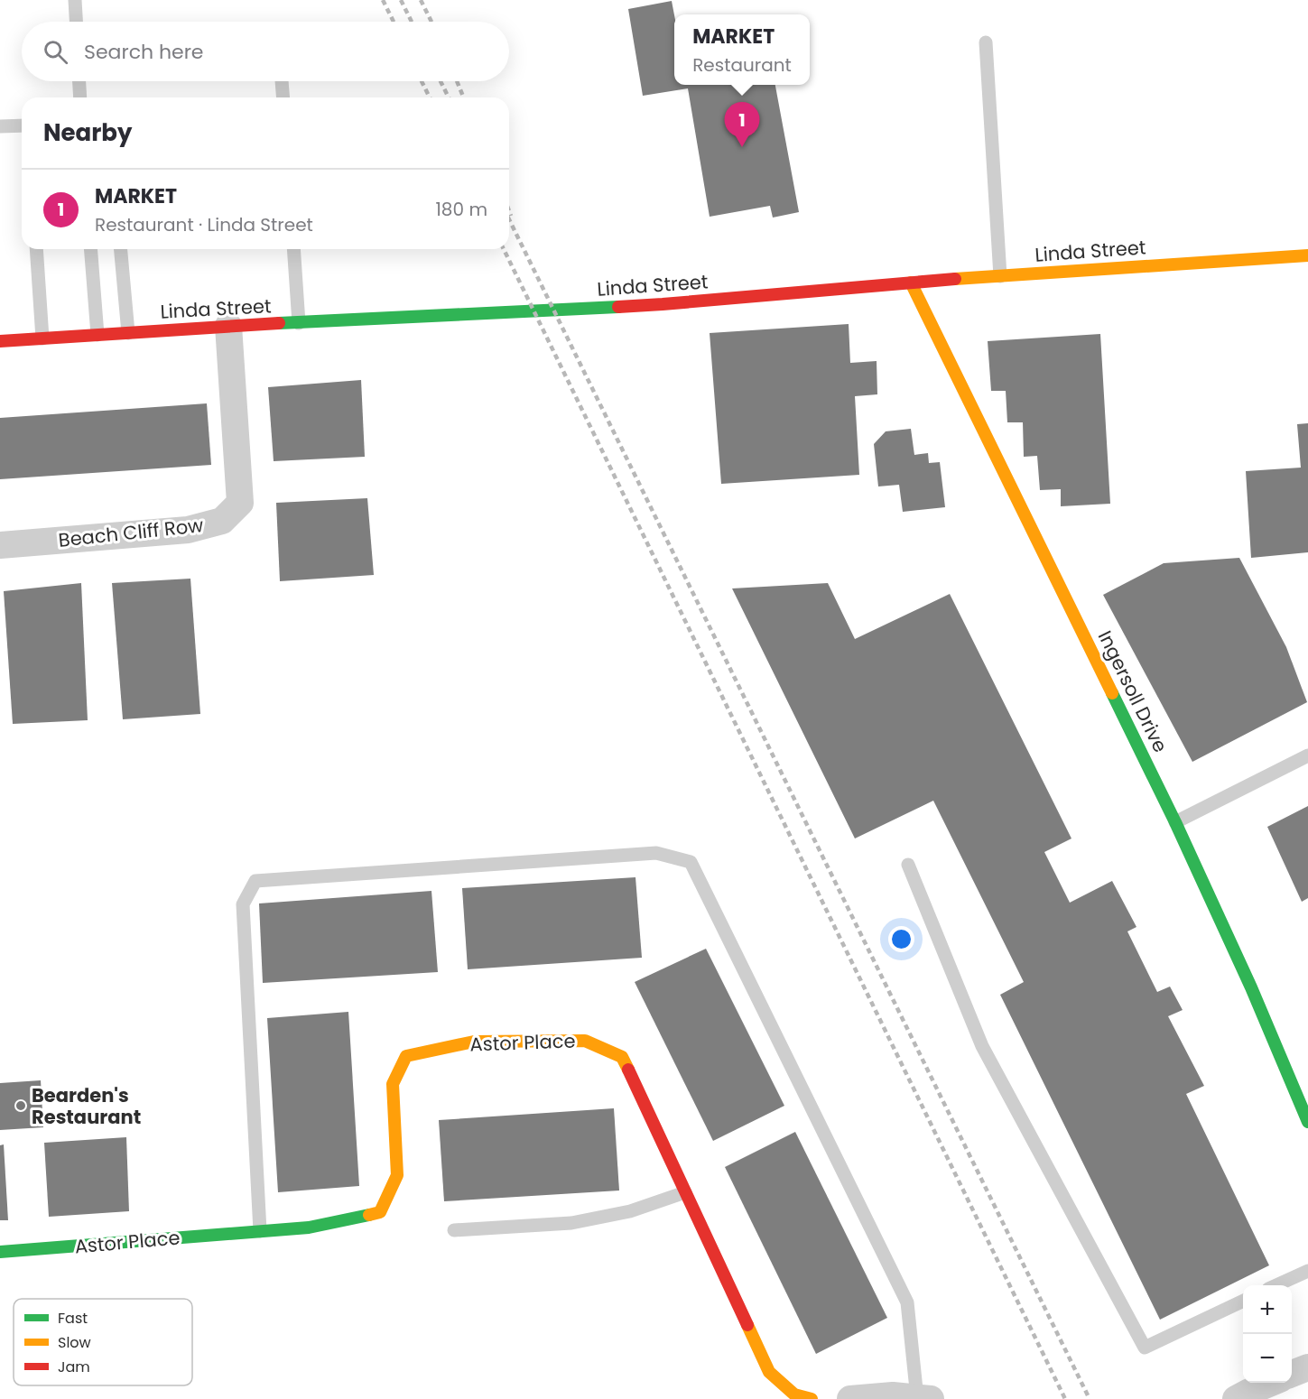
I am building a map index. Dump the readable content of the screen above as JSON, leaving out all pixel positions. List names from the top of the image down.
{
  "streets": {
    "street": [
      "Linda Street",
      "Beach Cliff Row",
      "Ingersoll Drive",
      "Astor Place"
    ]
  },
  "crossings": [
    ["Linda Street", "Beach Cliff Row"],
    ["Linda Street", "Ingersoll Drive"]
  ],
  "places": ["Bearden's Restaurant"],
  "legend": ["Fast", "Slow", "Jam"],
  "page": {
    "popup": ["MARKET", "Restaurant"],
    "search": "Search here",
    "heading": "Nearby",
    "pins": "1",
    "list": [
      {
        "mark": "1",
        "name": "MARKET",
        "note": "Restaurant · Linda Street",
        "value": "180 m"
      }
    ],
    "map_buttons": ["+", "−"]
  }
}
